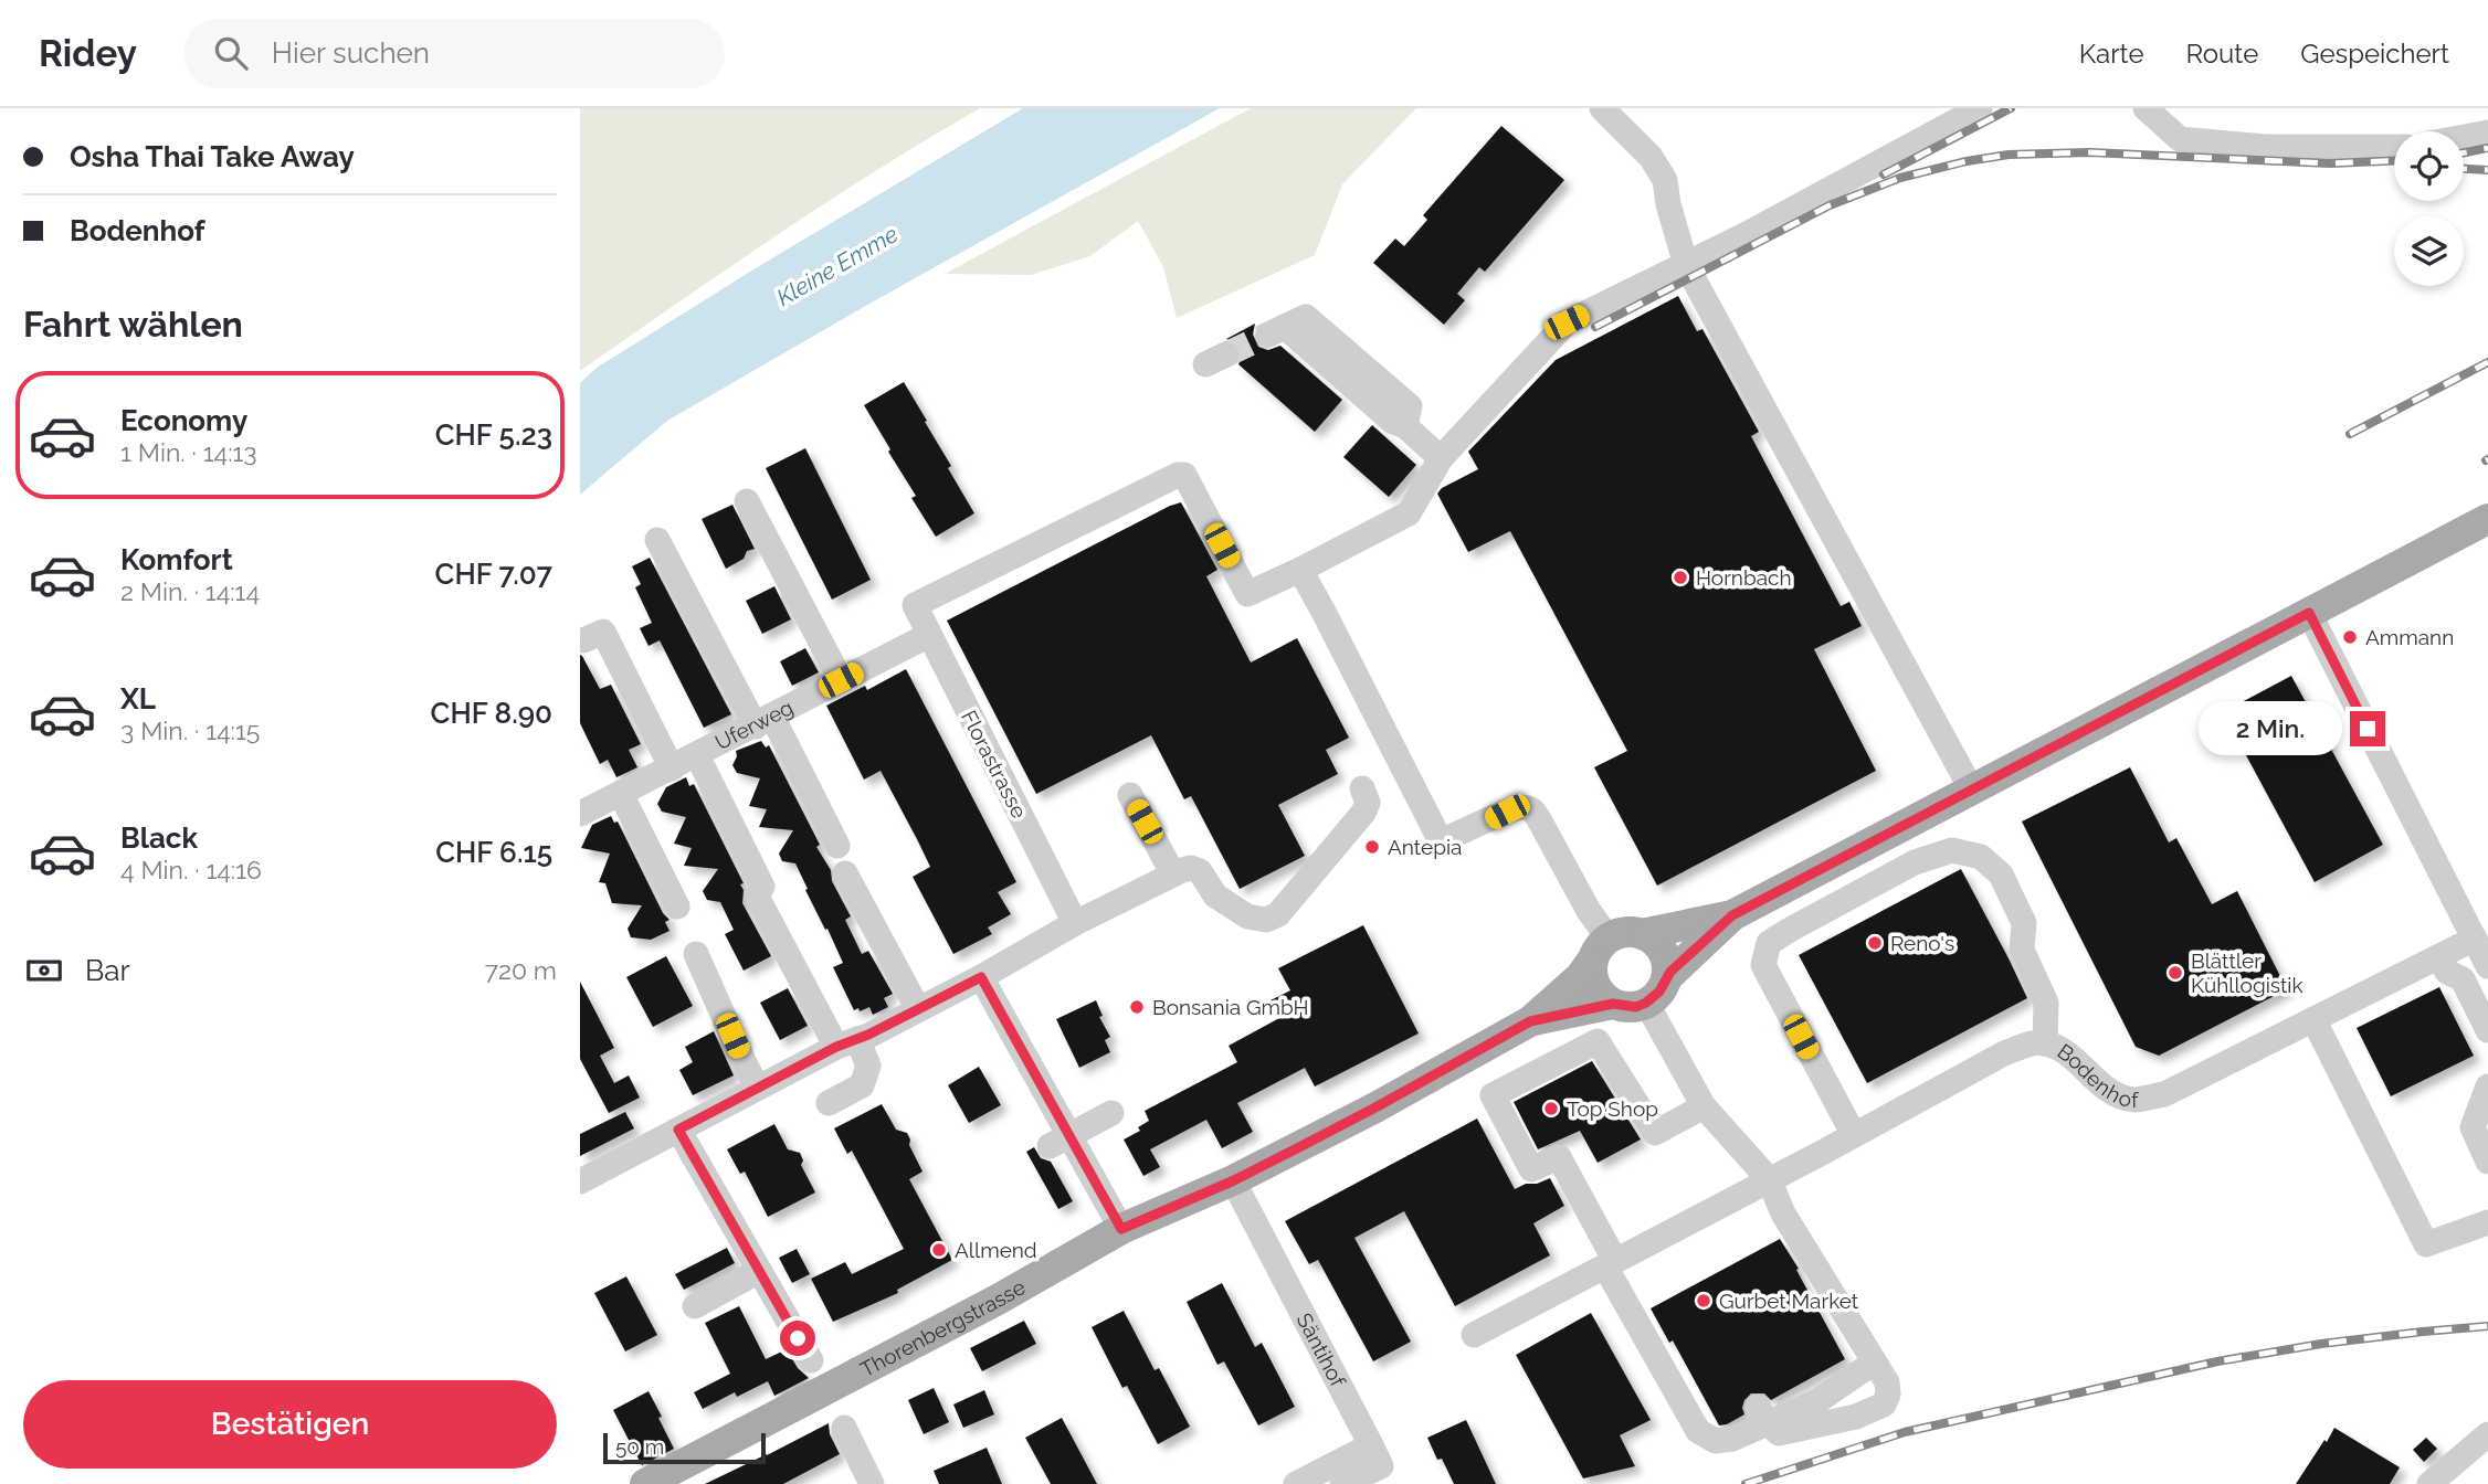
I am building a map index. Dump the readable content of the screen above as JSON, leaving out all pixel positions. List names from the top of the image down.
{
  "streets": {
    "main road": ["Thorenbergstrasse"],
    "street": [
      "Uferweg",
      "Florastrasse",
      "Bodenhof",
      "Säntihof"
    ]
  },
  "crossings": [
    ["Uferweg", "Florastrasse"],
    ["Thorenbergstrasse", "Säntihof"]
  ],
  "water": ["Kleine Emme"],
  "places": [
    "Hornbach",
    "Ammann",
    "Antepia",
    "Reno's",
    "Blättler Kühllogistik",
    "Bonsania GmbH",
    "Top Shop",
    "Allmend",
    "Gurbet Market"
  ],
  "scale_bar": "50 m",
  "page": {
    "header": "Ridey",
    "search": "Hier suchen",
    "nav": ["Karte", "Route", "Gespeichert"],
    "banner": ["Osha Thai Take Away", "Bodenhof"],
    "heading": "Fahrt wählen",
    "list": [
      {
        "name": "Economy",
        "note": "1 Min. · 14:13",
        "value": "CHF 5.23"
      },
      {
        "name": "Komfort",
        "note": "2 Min. · 14:14",
        "value": "CHF 7.07"
      },
      {
        "name": "XL",
        "note": "3 Min. · 14:15",
        "value": "CHF 8.90"
      },
      {
        "name": "Black",
        "note": "4 Min. · 14:16",
        "value": "CHF 6.15"
      }
    ],
    "bubble": "2 Min.",
    "pay": ["Bar", "720 m"],
    "buttons": "Bestätigen",
    "scale": "50 m"
  }
}
